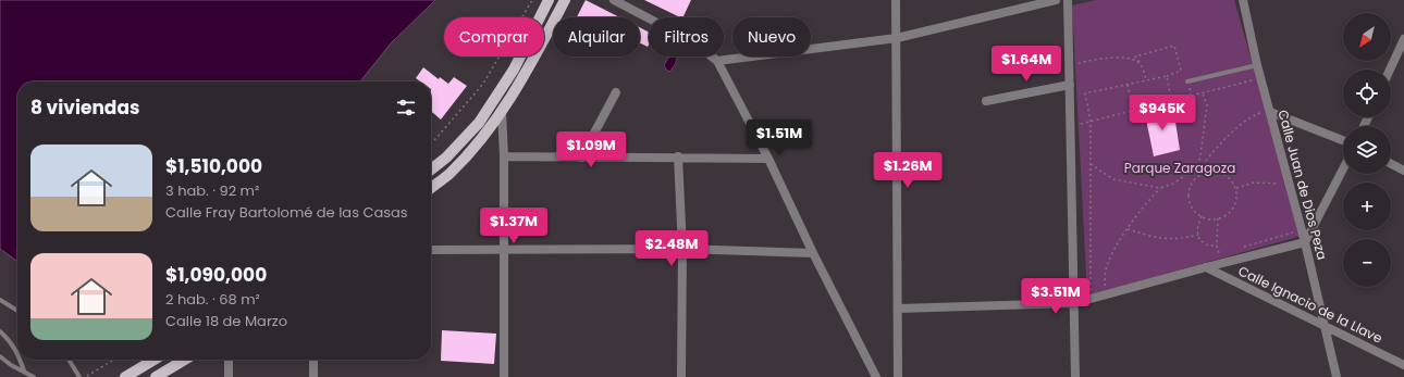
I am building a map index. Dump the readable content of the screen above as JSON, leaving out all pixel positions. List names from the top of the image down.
{
  "streets": {
    "street": ["Calle Juan de Dios Peza", "Calle Ignacio de la Llave"]
  },
  "crossings": [
    ["Calle Juan de Dios Peza", "Calle Ignacio de la Llave"]
  ],
  "parks": ["Parque Zaragoza"],
  "north": "bottom left",
  "page": {
    "map_buttons": ["+", "−"],
    "chip": [
      "Comprar",
      "Alquilar",
      "Filtros",
      "Nuevo"
    ],
    "price": [
      "$1.64M",
      "$945K",
      "$1.51M",
      "$1.09M",
      "$1.26M",
      "$1.37M",
      "$2.48M",
      "$3.51M"
    ],
    "heading": "8 viviendas",
    "list": [
      {
        "name": "$1,510,000",
        "note": "3 hab. · 92 m² · Calle Fray Bartolomé de las Casas"
      },
      {
        "name": "$1,090,000",
        "note": "2 hab. · 68 m² · Calle 18 de Marzo"
      }
    ]
  }
}
